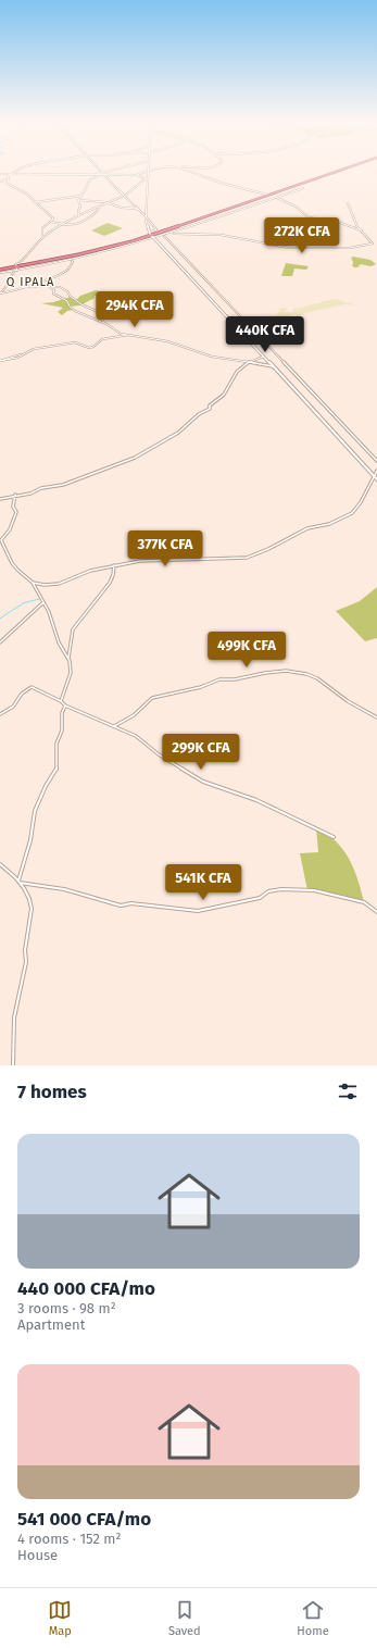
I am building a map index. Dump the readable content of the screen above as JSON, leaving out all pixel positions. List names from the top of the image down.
{
  "districts": ["Q IPALA"],
  "page": {
    "price": [
      "272K CFA",
      "294K CFA",
      "440K CFA",
      "377K CFA",
      "499K CFA",
      "299K CFA",
      "541K CFA"
    ],
    "heading": "7 homes",
    "list": [
      {
        "name": "440 000 CFA/mo",
        "note": "3 rooms · 98 m² · Apartment"
      },
      {
        "name": "541 000 CFA/mo",
        "note": "4 rooms · 152 m² · House"
      }
    ],
    "tabs": ["Map", "Saved", "Home"]
  }
}
